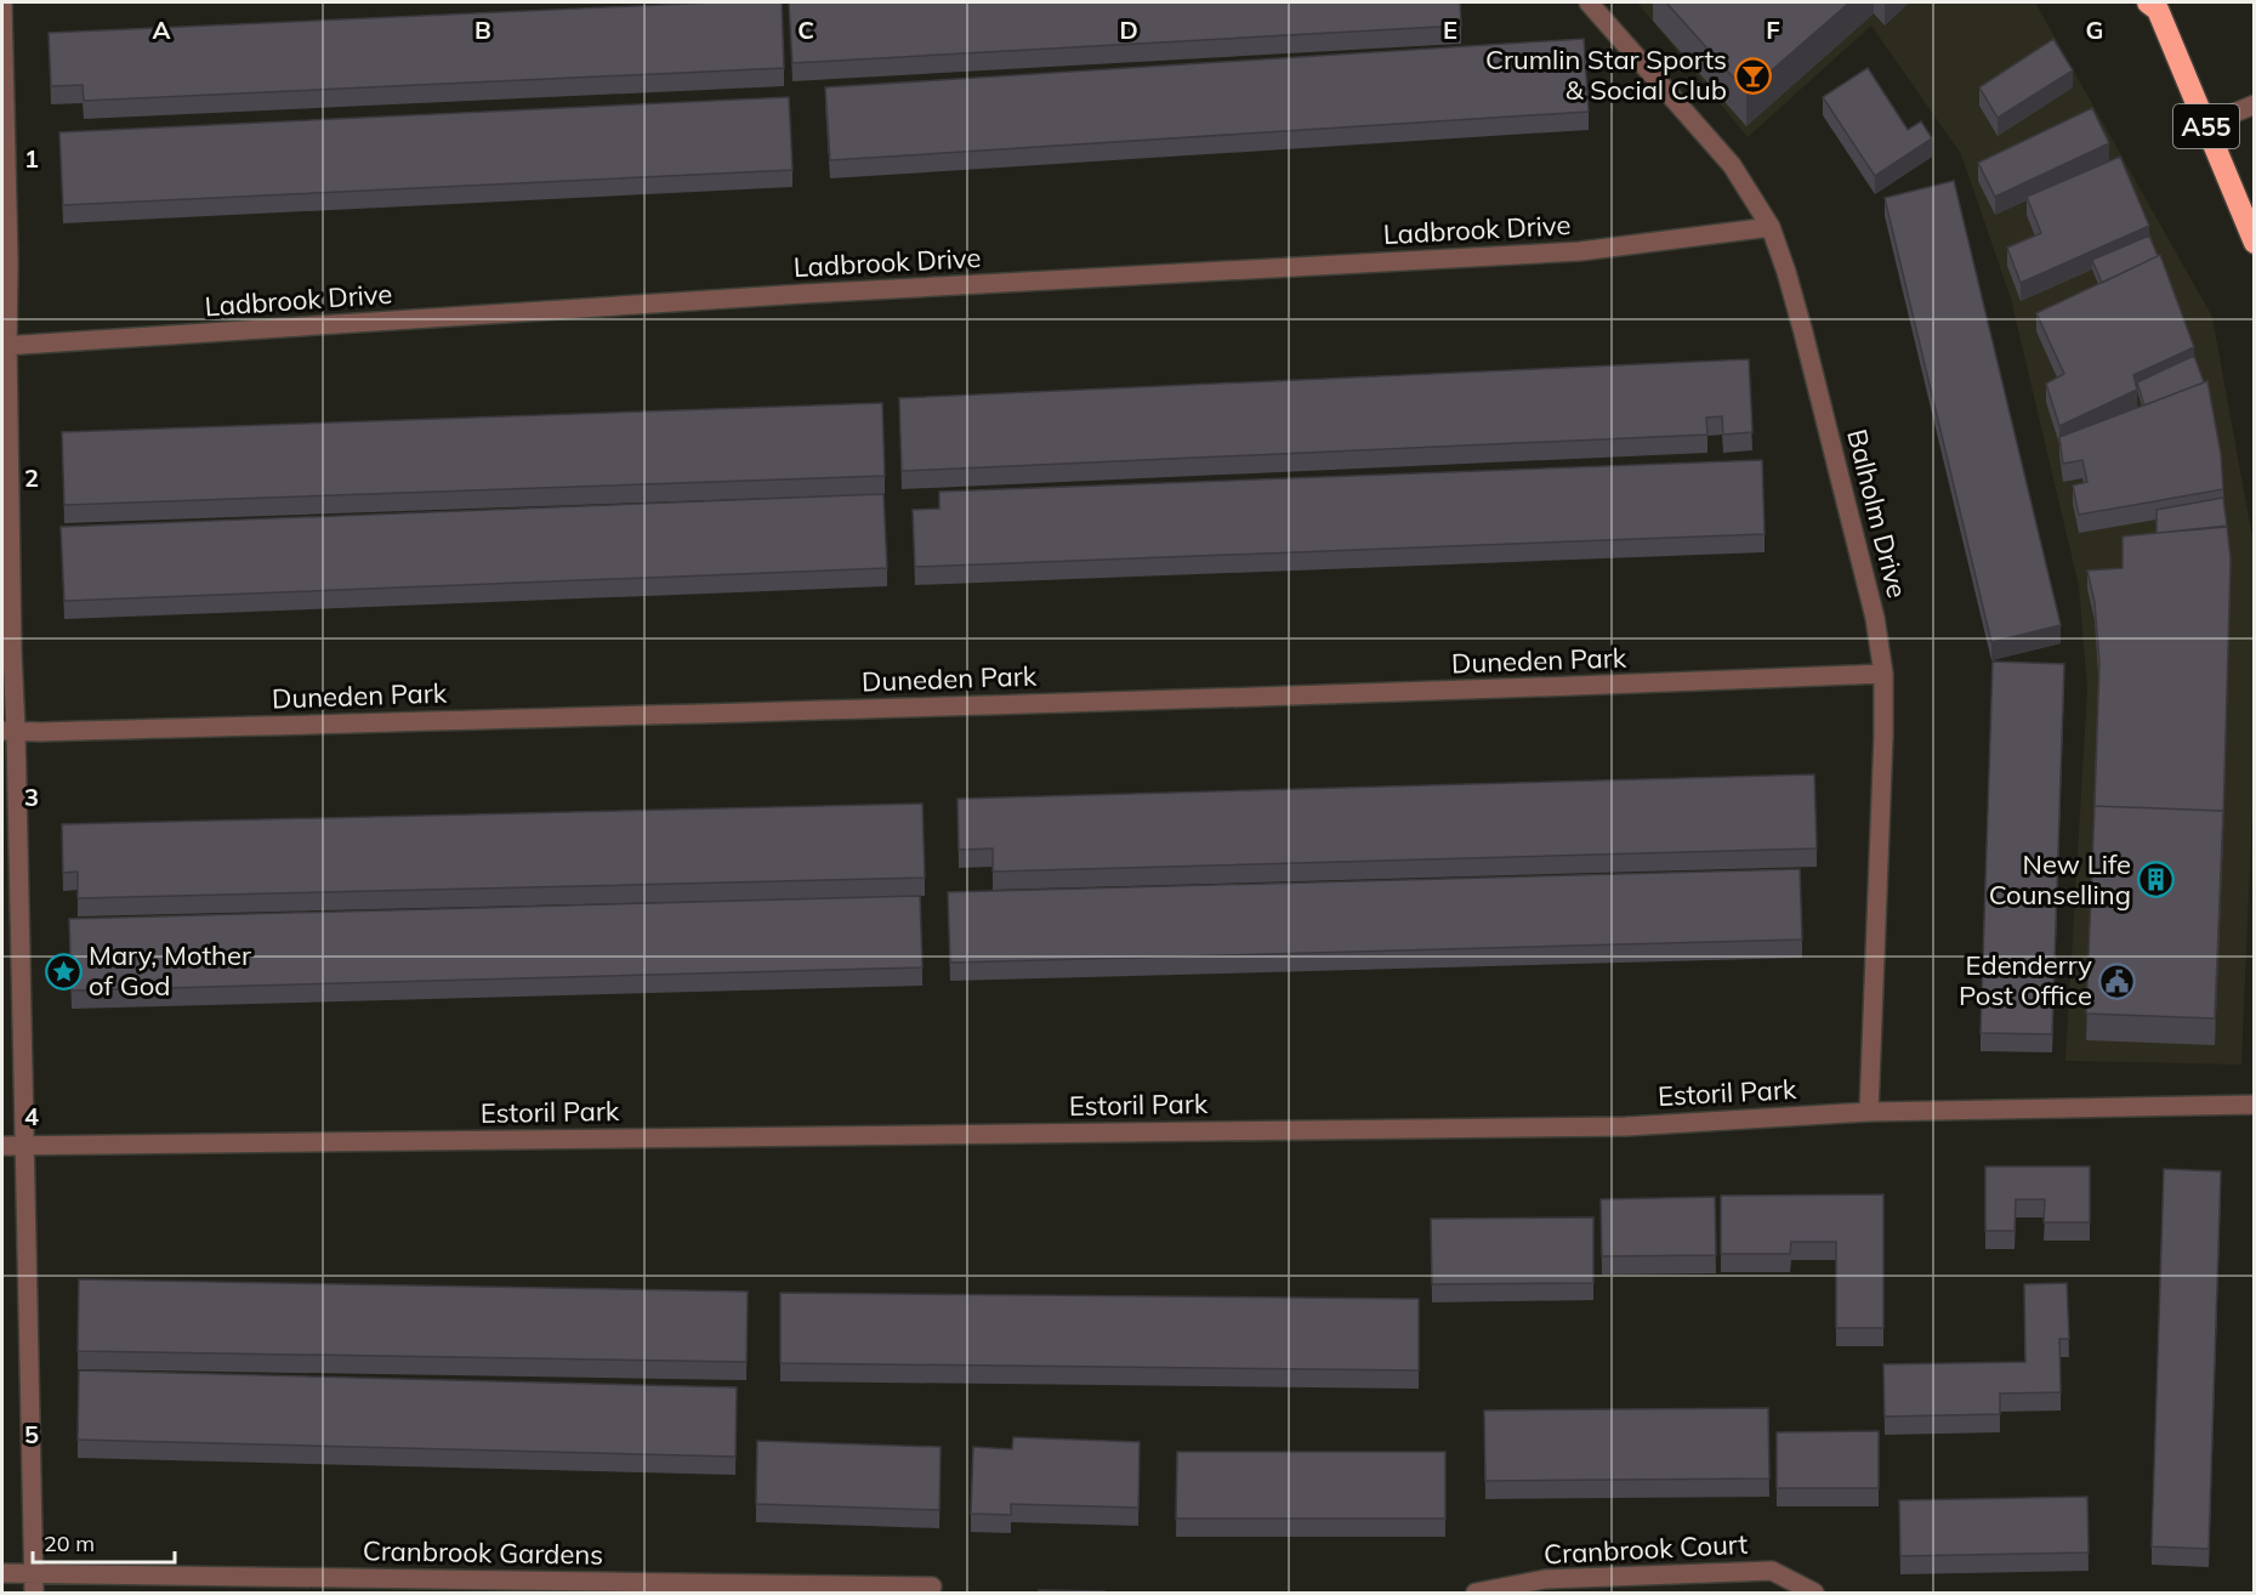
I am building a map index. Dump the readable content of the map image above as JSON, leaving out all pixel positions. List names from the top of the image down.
{
  "streets": {
    "highway": ["A55"],
    "street": [
      "Ladbrook Drive",
      "Balholm Drive",
      "Duneden Park",
      "Estoril Park",
      "Cranbrook Court",
      "Cranbrook Gardens"
    ]
  },
  "crossings": [
    ["Ladbrook Drive", "Balholm Drive"],
    ["Balholm Drive", "Duneden Park"],
    ["Balholm Drive", "Estoril Park"]
  ],
  "places": {
    "bar": ["Crumlin Star Sports & Social Club"],
    "building": ["New Life Counselling"],
    "place": ["Mary, Mother of God"],
    "public building": ["Edenderry Post Office"]
  },
  "scale_bar": "20 m",
  "grid": {
    "columns": [
      "A",
      "B",
      "C",
      "D",
      "E",
      "F",
      "G"
    ],
    "rows": [
      "1",
      "2",
      "3",
      "4",
      "5"
    ]
  }
}
